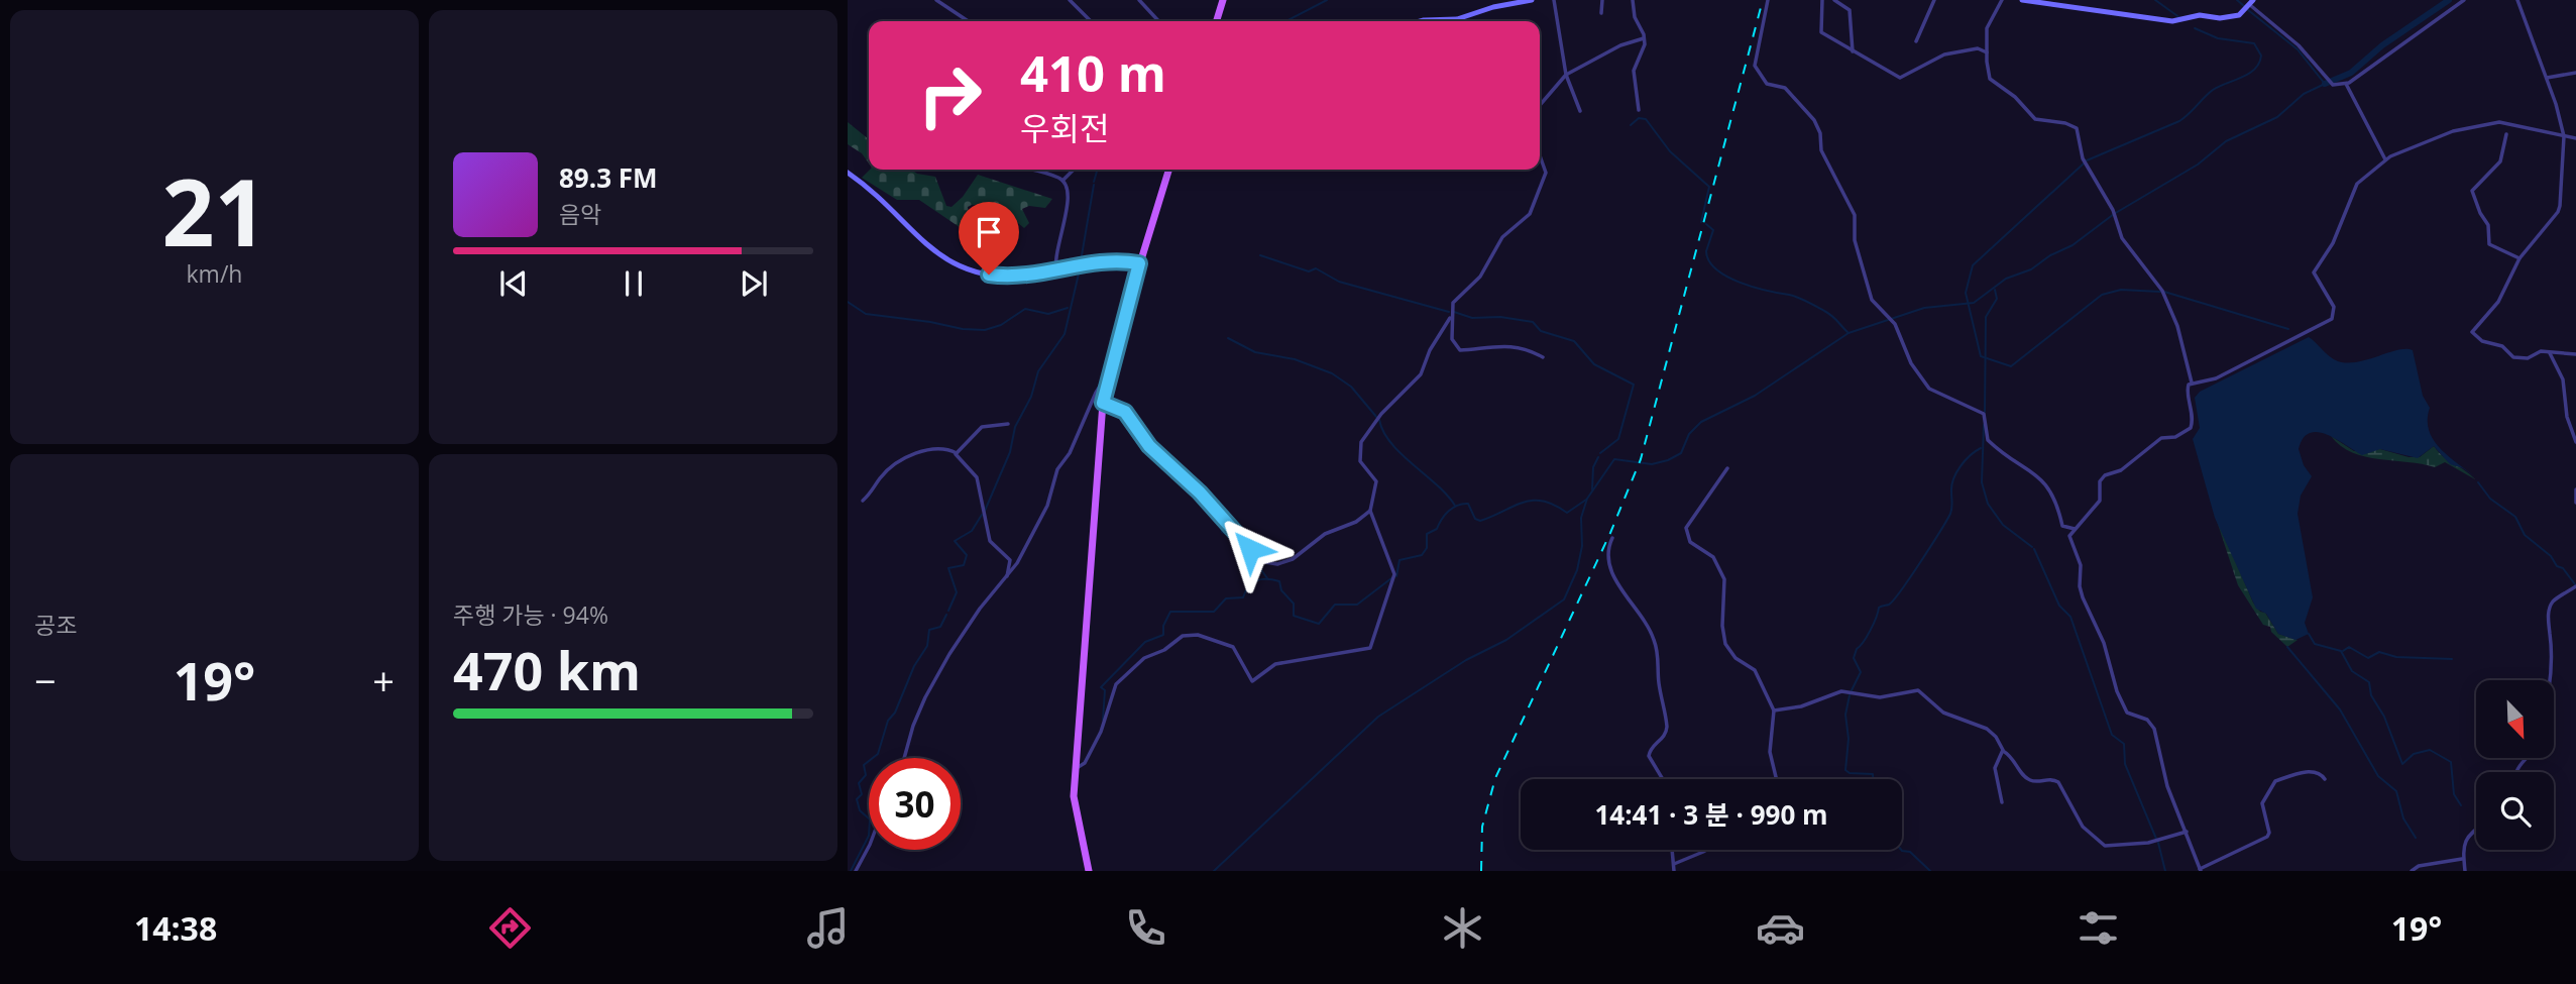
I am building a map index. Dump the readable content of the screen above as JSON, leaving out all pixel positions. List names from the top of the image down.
{
  "north": "bottom right",
  "page": {
    "tile": [
      ["21", "km/h"],
      "공조",
      ["주행 가능 · 94%", "470 km"]
    ],
    "turn": ["410 m", "우회전"],
    "song": ["89.3 FM", "음악"],
    "heat": ["−", "19°", "+"],
    "limit": "30",
    "trip": "14:41 · 3 분 · 990 m",
    "tabs": ["14:38", "19°"]
  }
}
